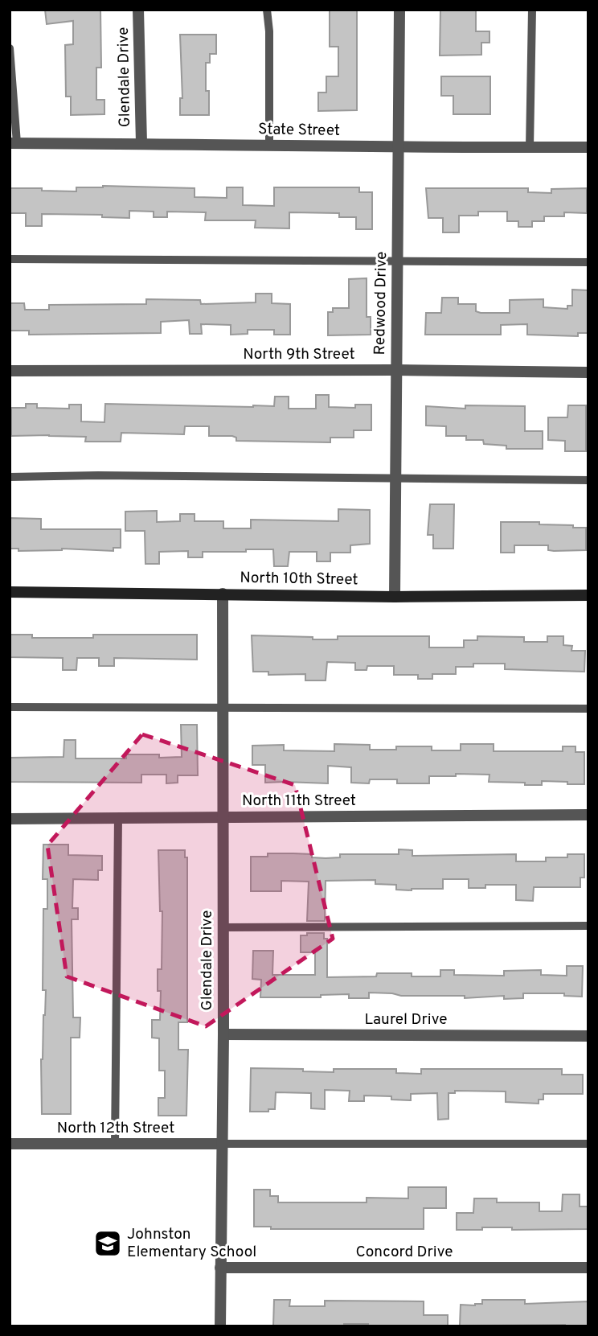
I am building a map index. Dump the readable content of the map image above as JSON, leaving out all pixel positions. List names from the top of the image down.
{
  "streets": {
    "main road": ["North 10th Street"],
    "street": [
      "Glendale Drive",
      "State Street",
      "Redwood Drive",
      "North 9th Street",
      "North 11th Street",
      "Laurel Drive",
      "North 12th Street",
      "Concord Drive"
    ]
  },
  "crossings": [
    ["Glendale Drive", "State Street"],
    ["Glendale Drive", "North 10th Street"],
    ["Glendale Drive", "North 11th Street"],
    ["Glendale Drive", "Laurel Drive"],
    ["Glendale Drive", "North 12th Street"],
    ["Glendale Drive", "Concord Drive"],
    ["State Street", "Redwood Drive"],
    ["Redwood Drive", "North 9th Street"],
    ["Redwood Drive", "North 10th Street"]
  ],
  "places": {
    "school or university": ["Johnston Elementary School"]
  }
}
